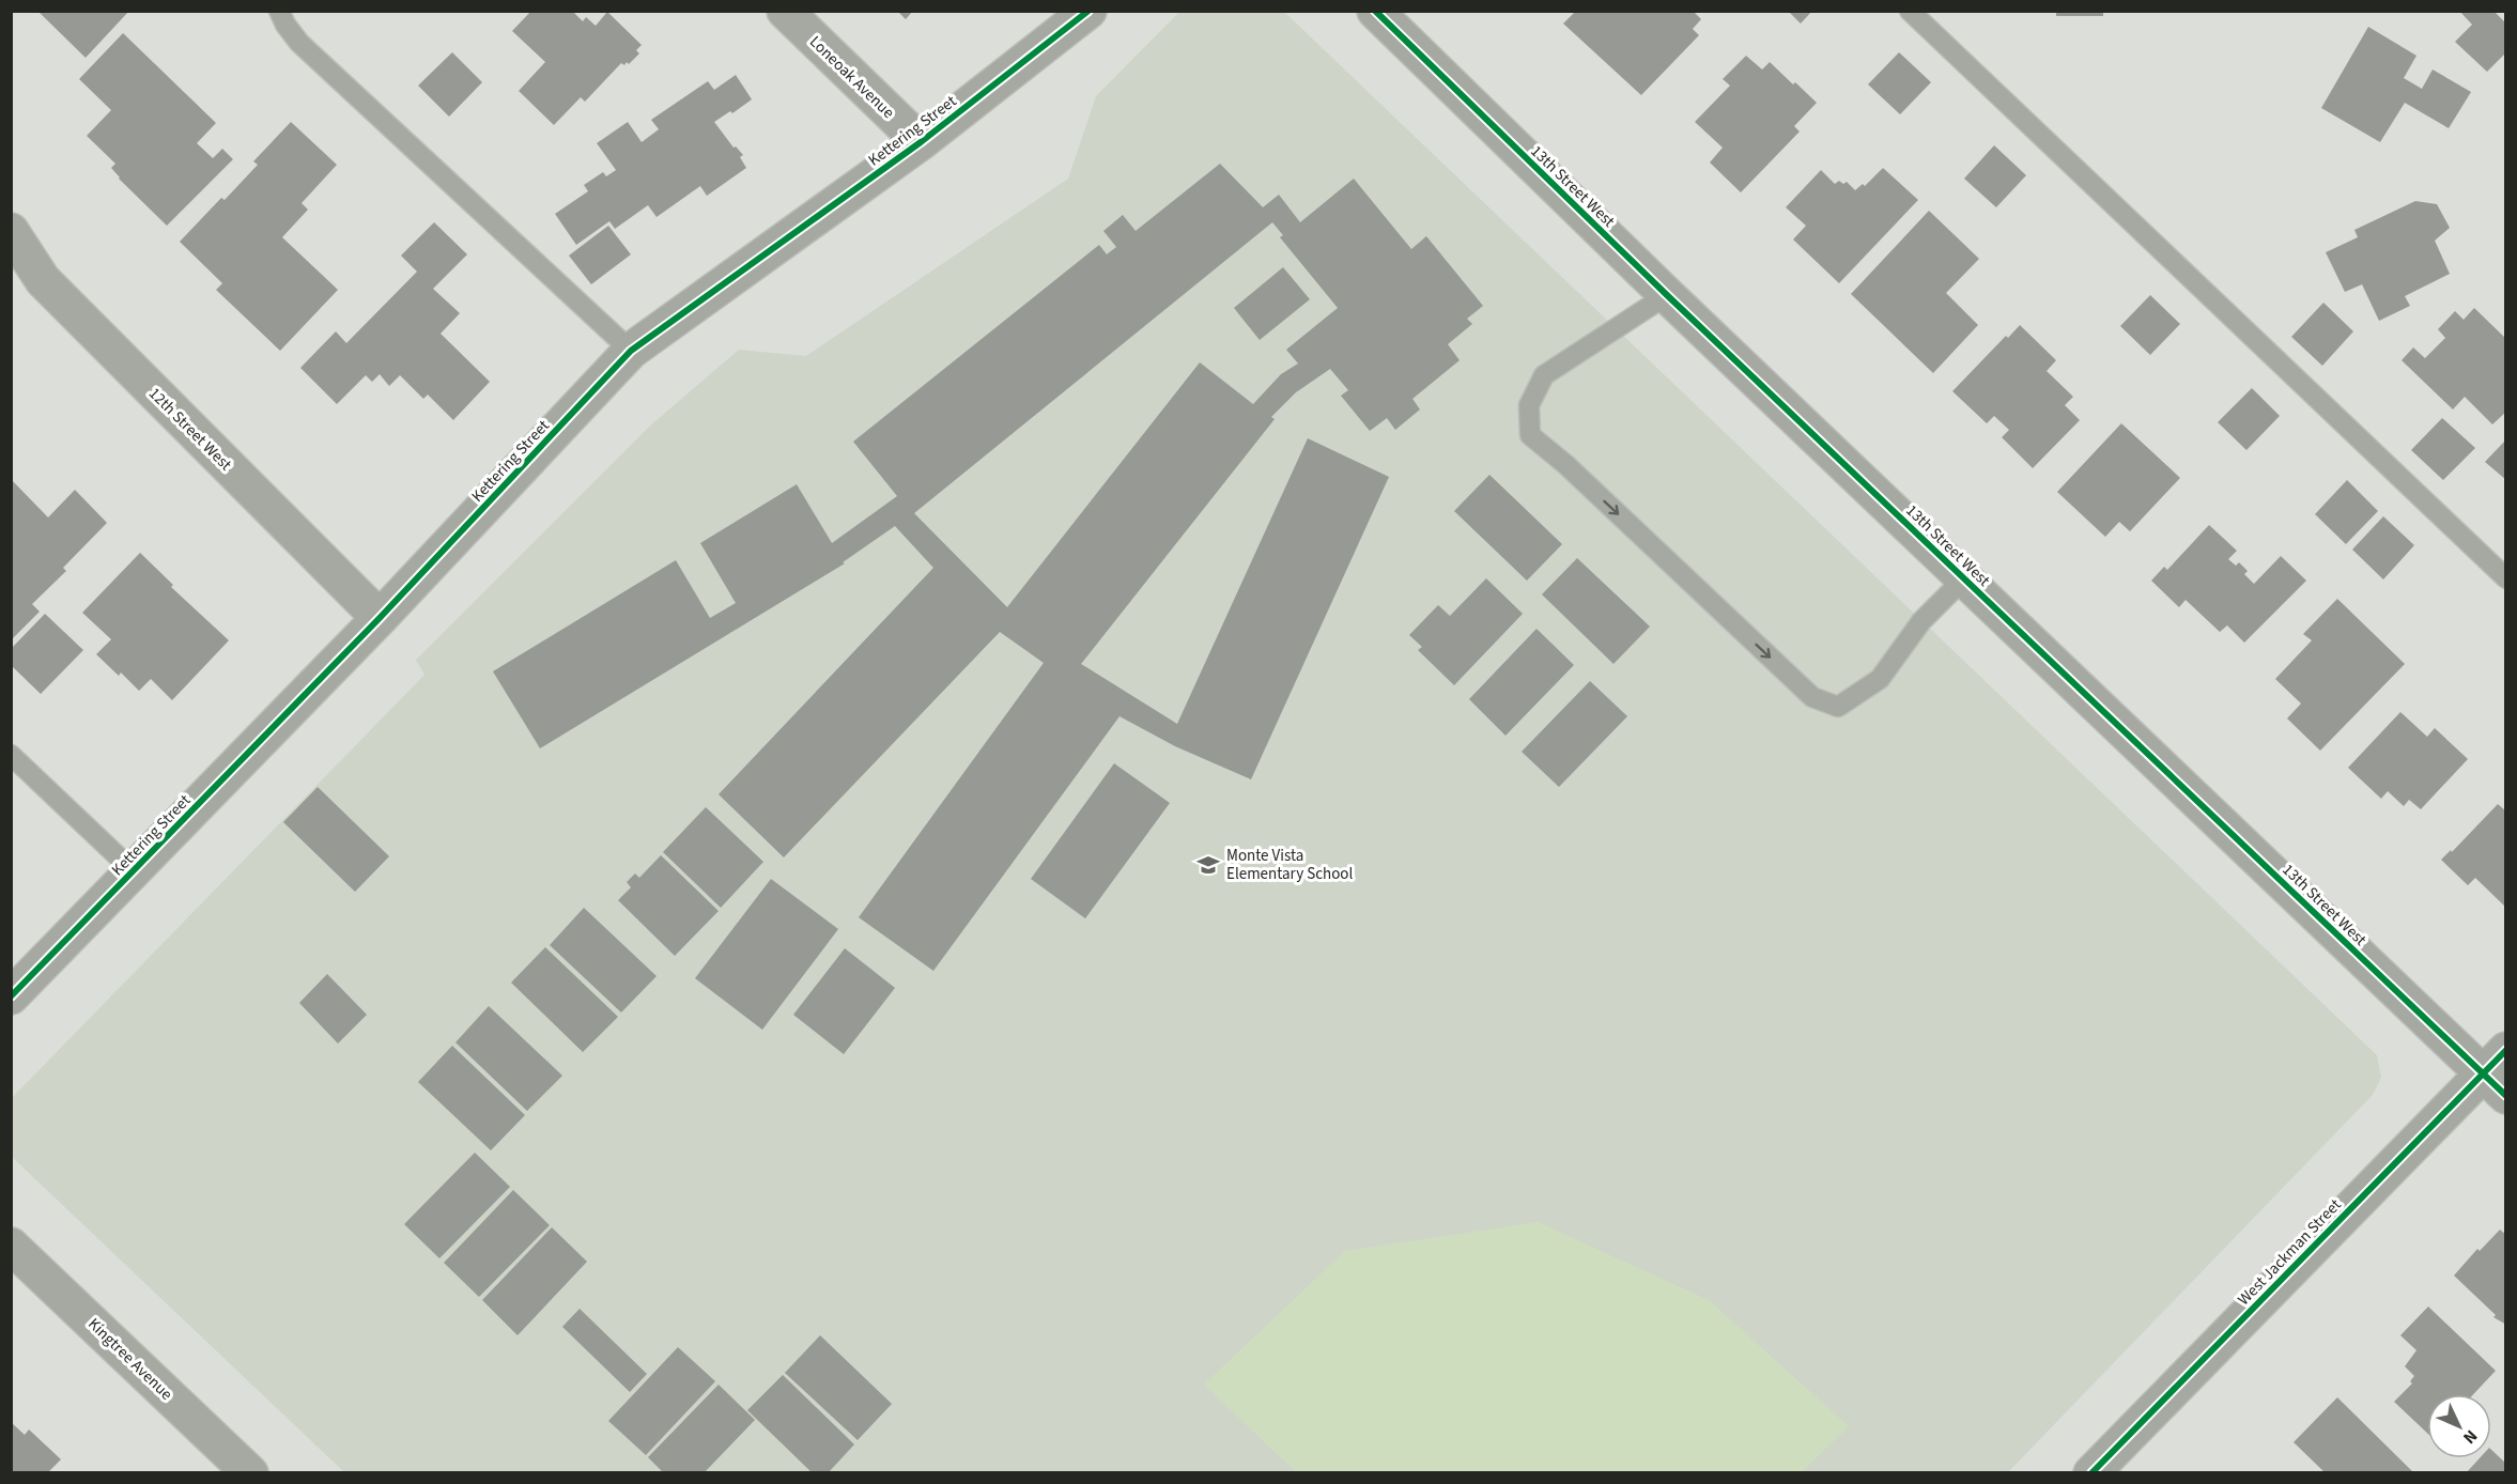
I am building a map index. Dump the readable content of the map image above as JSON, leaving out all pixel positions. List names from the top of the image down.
{
  "streets": {
    "street": [
      "Loneoak Avenue",
      "Kettering Street",
      "13th Street West",
      "12th Street West",
      "West Jackman Street",
      "Kingtree Avenue"
    ]
  },
  "crossings": [
    ["Loneoak Avenue", "Kettering Street"],
    ["Kettering Street", "12th Street West"],
    ["13th Street West", "West Jackman Street"]
  ],
  "places": {
    "school or university": ["Monte Vista Elementary School"]
  },
  "north": "bottom right"
}
